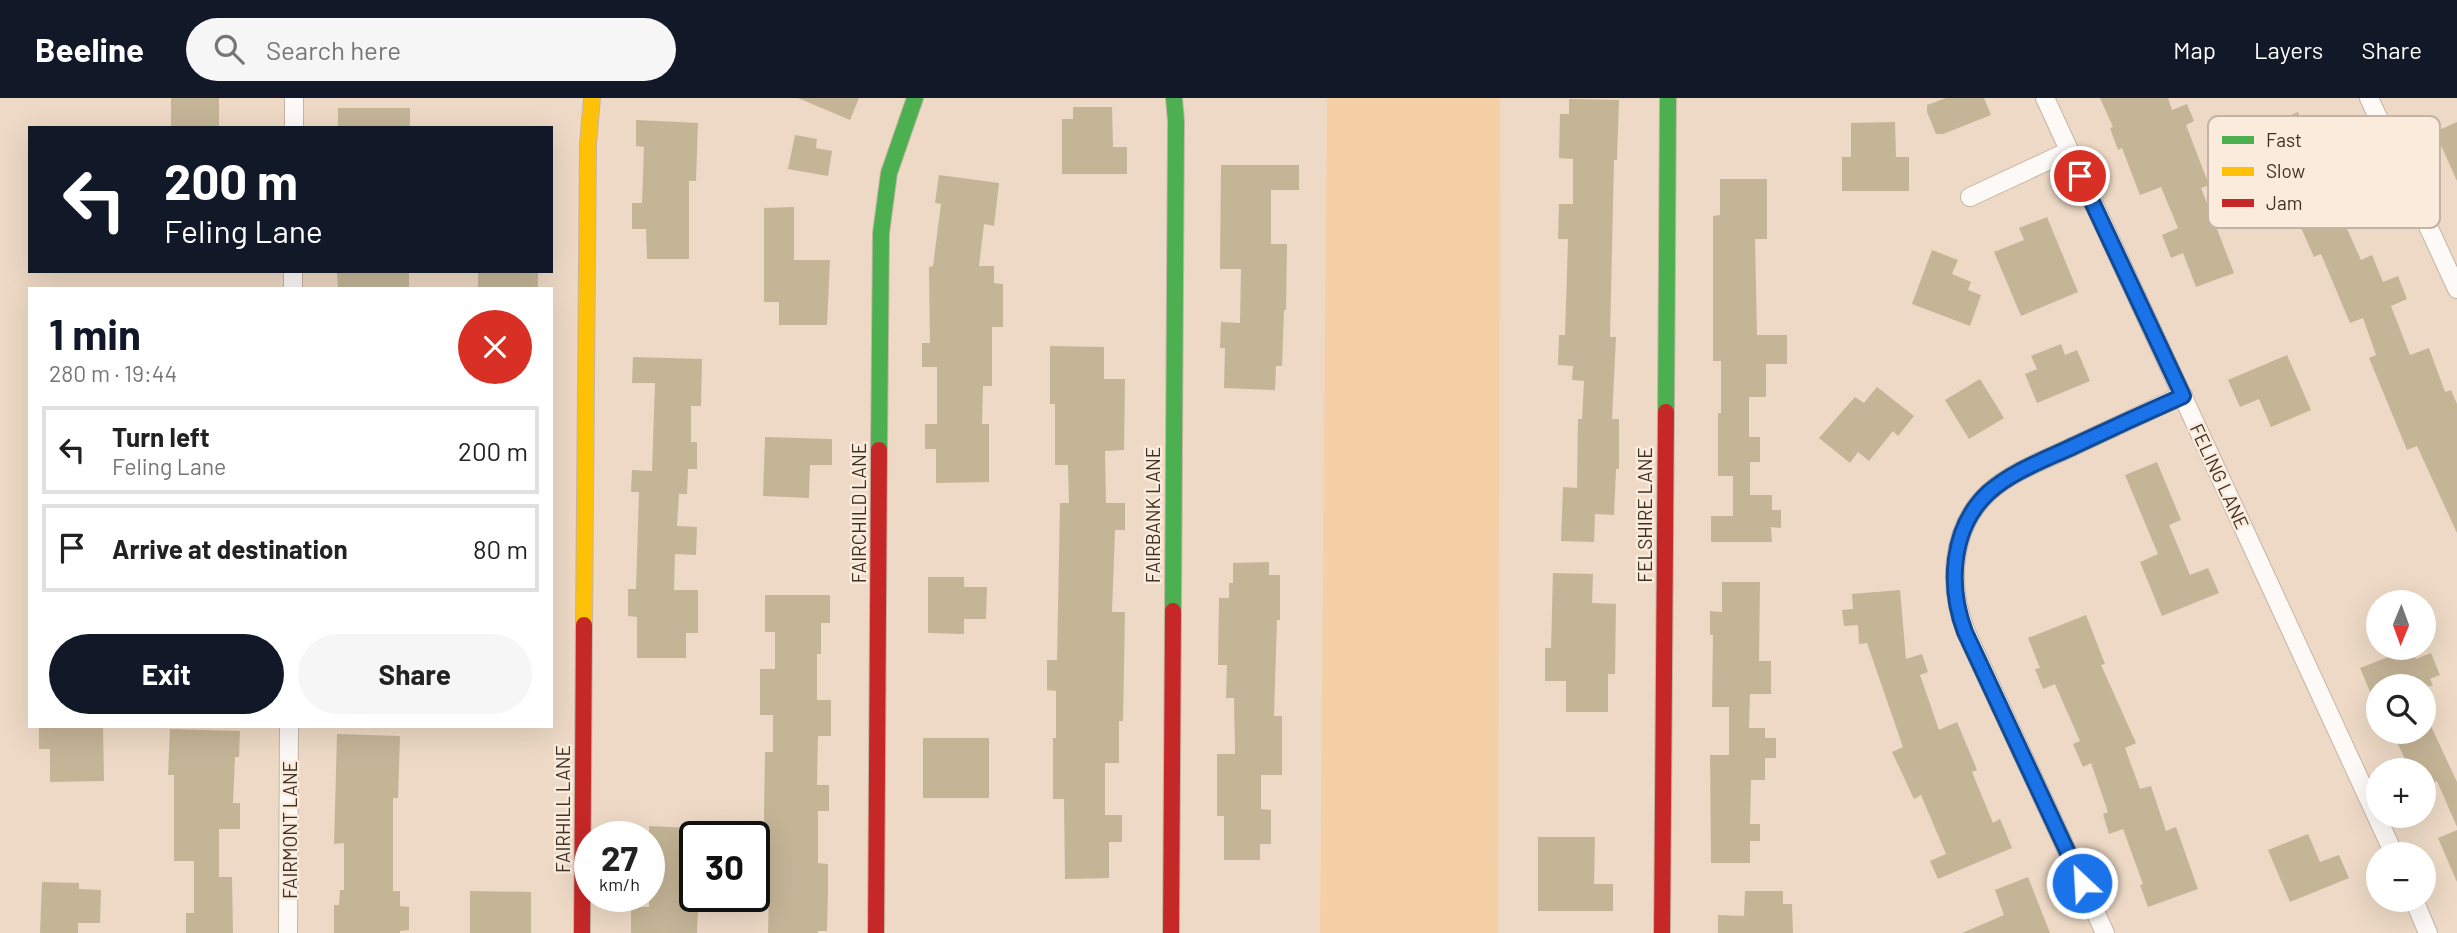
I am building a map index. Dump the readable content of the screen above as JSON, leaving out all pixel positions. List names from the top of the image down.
{
  "streets": {
    "street": [
      "FELING LANE",
      "FAIRCHILD LANE",
      "FAIRBANK LANE",
      "FELSHIRE LANE",
      "FAIRHILL LANE",
      "FAIRMONT LANE"
    ]
  },
  "legend": ["Fast", "Slow", "Jam"],
  "north": "bottom",
  "page": {
    "header": "Beeline",
    "search": "Search here",
    "nav": ["Map", "Layers", "Share"],
    "turn": ["200 m", "Feling Lane"],
    "heading": ["1 min", "280 m · 19:44"],
    "list": [
      {
        "name": "Turn left",
        "note": "Feling Lane",
        "value": "200 m"
      },
      {
        "name": "Arrive at destination",
        "value": "80 m"
      }
    ],
    "map_buttons": ["+", "−"],
    "buttons": ["Exit", "Share"],
    "speed": "27 km/h",
    "limit": "30"
  }
}
